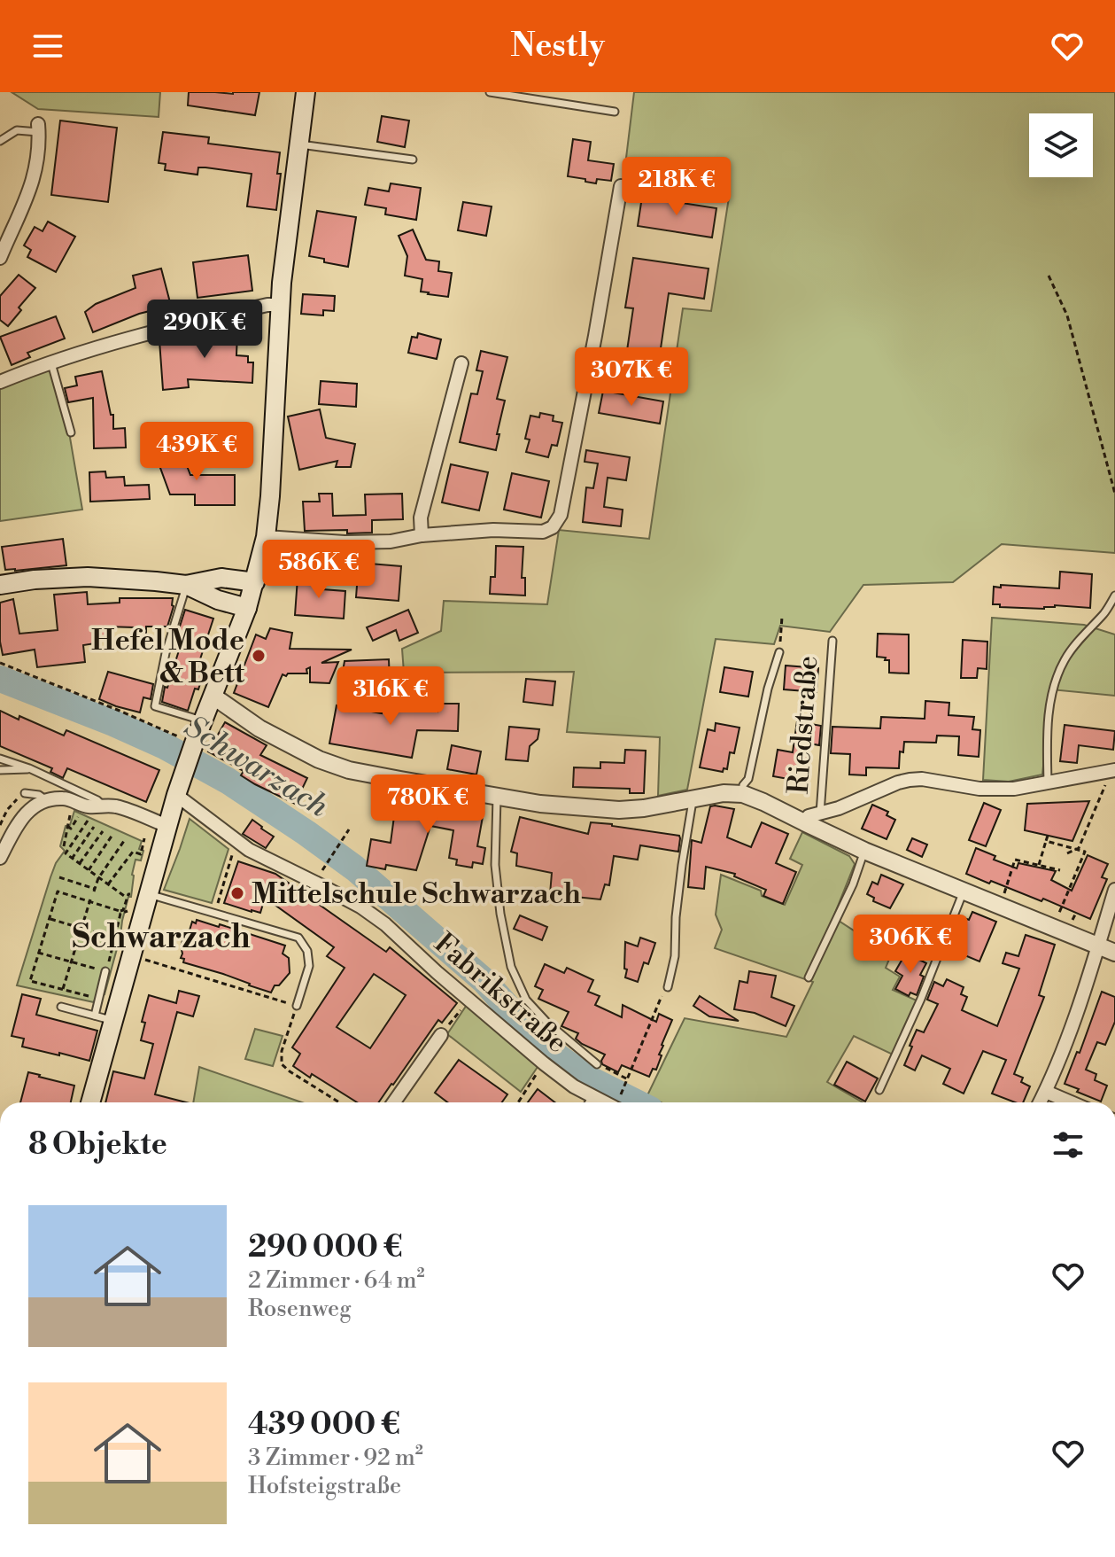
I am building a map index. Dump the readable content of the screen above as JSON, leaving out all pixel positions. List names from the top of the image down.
{
  "streets": {
    "street": ["Riedstraße", "Fabrikstraße"]
  },
  "districts": ["Schwarzach"],
  "water": ["Schwarzach"],
  "places": ["Hefel Mode & Bett", "Mittelschule Schwarzach"],
  "page": {
    "header": "Nestly",
    "price": [
      "218K €",
      "290K €",
      "307K €",
      "439K €",
      "586K €",
      "316K €",
      "780K €",
      "306K €"
    ],
    "heading": "8 Objekte",
    "list": [
      {
        "name": "290 000 €",
        "note": "2 Zimmer · 64 m² · Rosenweg"
      },
      {
        "name": "439 000 €",
        "note": "3 Zimmer · 92 m² · Hofsteigstraße"
      }
    ]
  }
}
